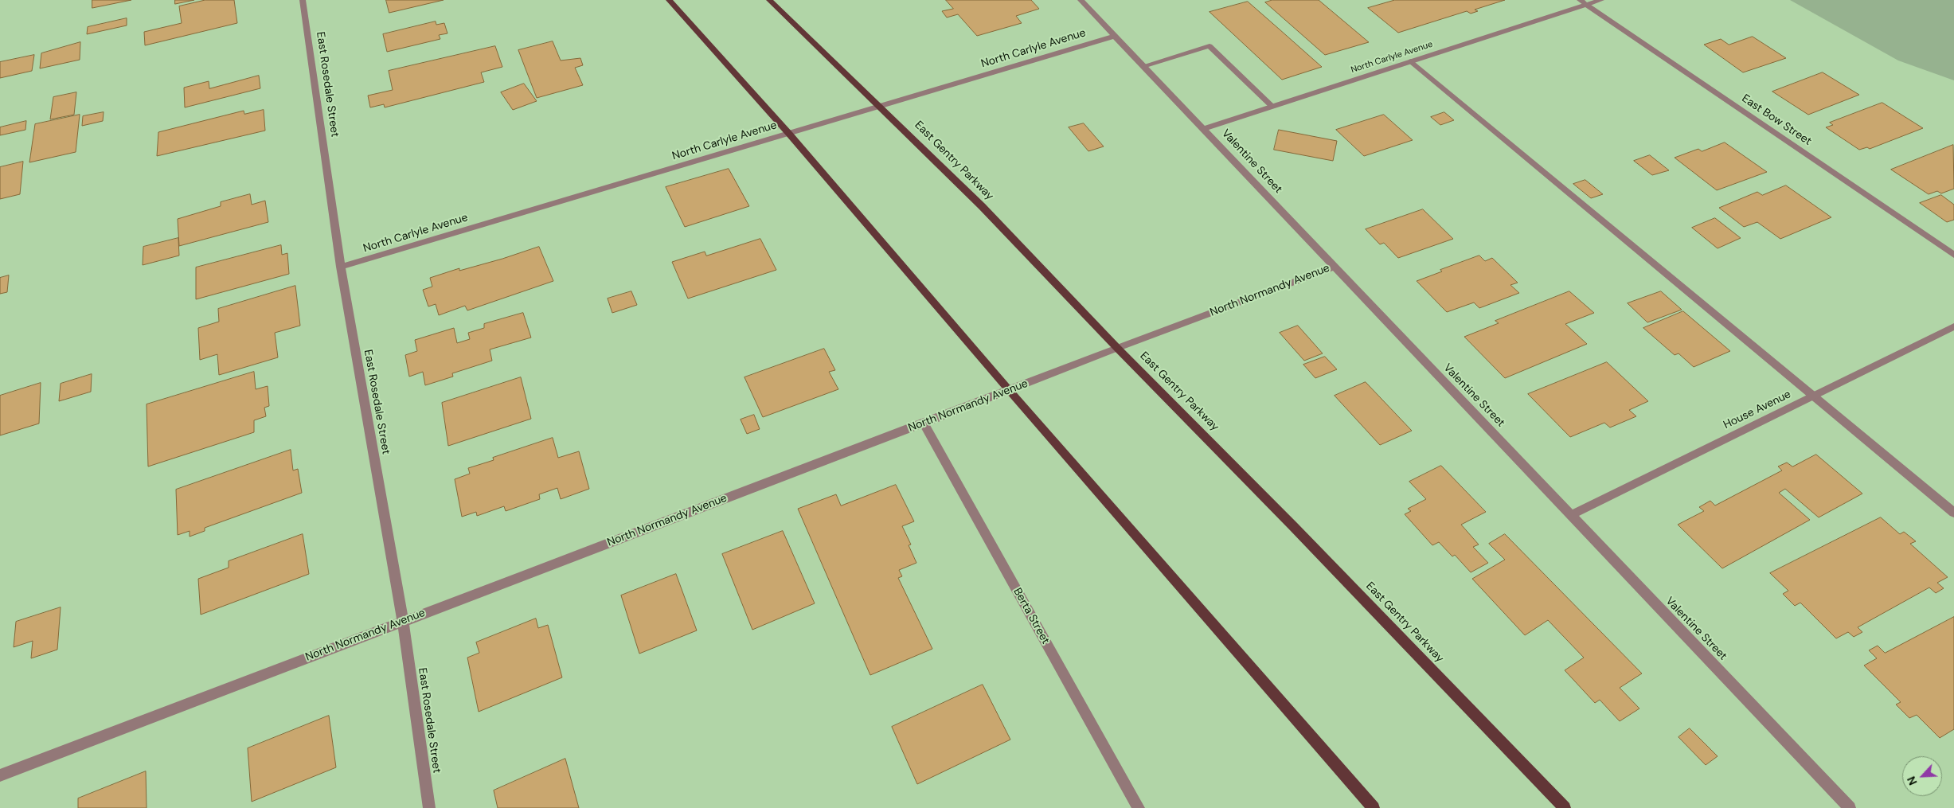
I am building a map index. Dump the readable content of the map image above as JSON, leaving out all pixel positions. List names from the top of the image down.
{
  "streets": {
    "main road": ["East Gentry Parkway"],
    "street": [
      "North Carlyle Avenue",
      "East Rosedale Street",
      "East Bow Street",
      "Valentine Street",
      "North Normandy Avenue",
      "House Avenue",
      "Berta Street"
    ]
  },
  "crossings": [
    ["North Carlyle Avenue", "East Rosedale Street"],
    ["North Carlyle Avenue", "East Bow Street"],
    ["North Carlyle Avenue", "East Gentry Parkway"],
    ["North Carlyle Avenue", "Valentine Street"],
    ["East Rosedale Street", "North Normandy Avenue"],
    ["East Gentry Parkway", "North Normandy Avenue"],
    ["Valentine Street", "North Normandy Avenue"],
    ["Valentine Street", "House Avenue"],
    ["North Normandy Avenue", "Berta Street"]
  ],
  "north": "bottom left"
}
